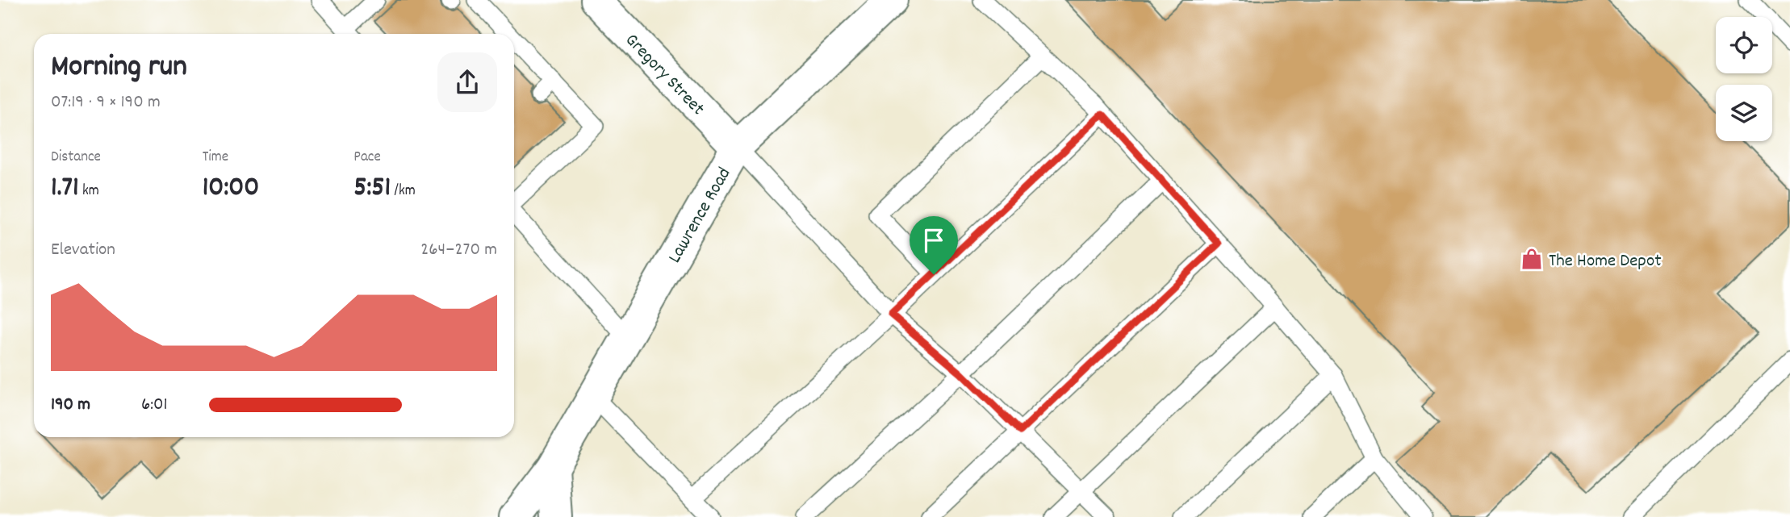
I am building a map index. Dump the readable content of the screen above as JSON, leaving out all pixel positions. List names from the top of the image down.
{
  "streets": {
    "street": ["Gregory Street", "Lawrence Road"]
  },
  "crossings": [
    ["Gregory Street", "Lawrence Road"]
  ],
  "places": {
    "shop": ["The Home Depot"]
  },
  "page": {
    "heading": ["Morning run", "07:19 · 9 × 190 m"],
    "stats": [
      ["Distance", "1.71 km"],
      ["Time", "10:00"],
      ["Pace", "5:51 /km"]
    ],
    "chart": ["Elevation", "264–270 m"],
    "list": [
      {
        "name": "190 m",
        "note": "6:01"
      }
    ]
  }
}
